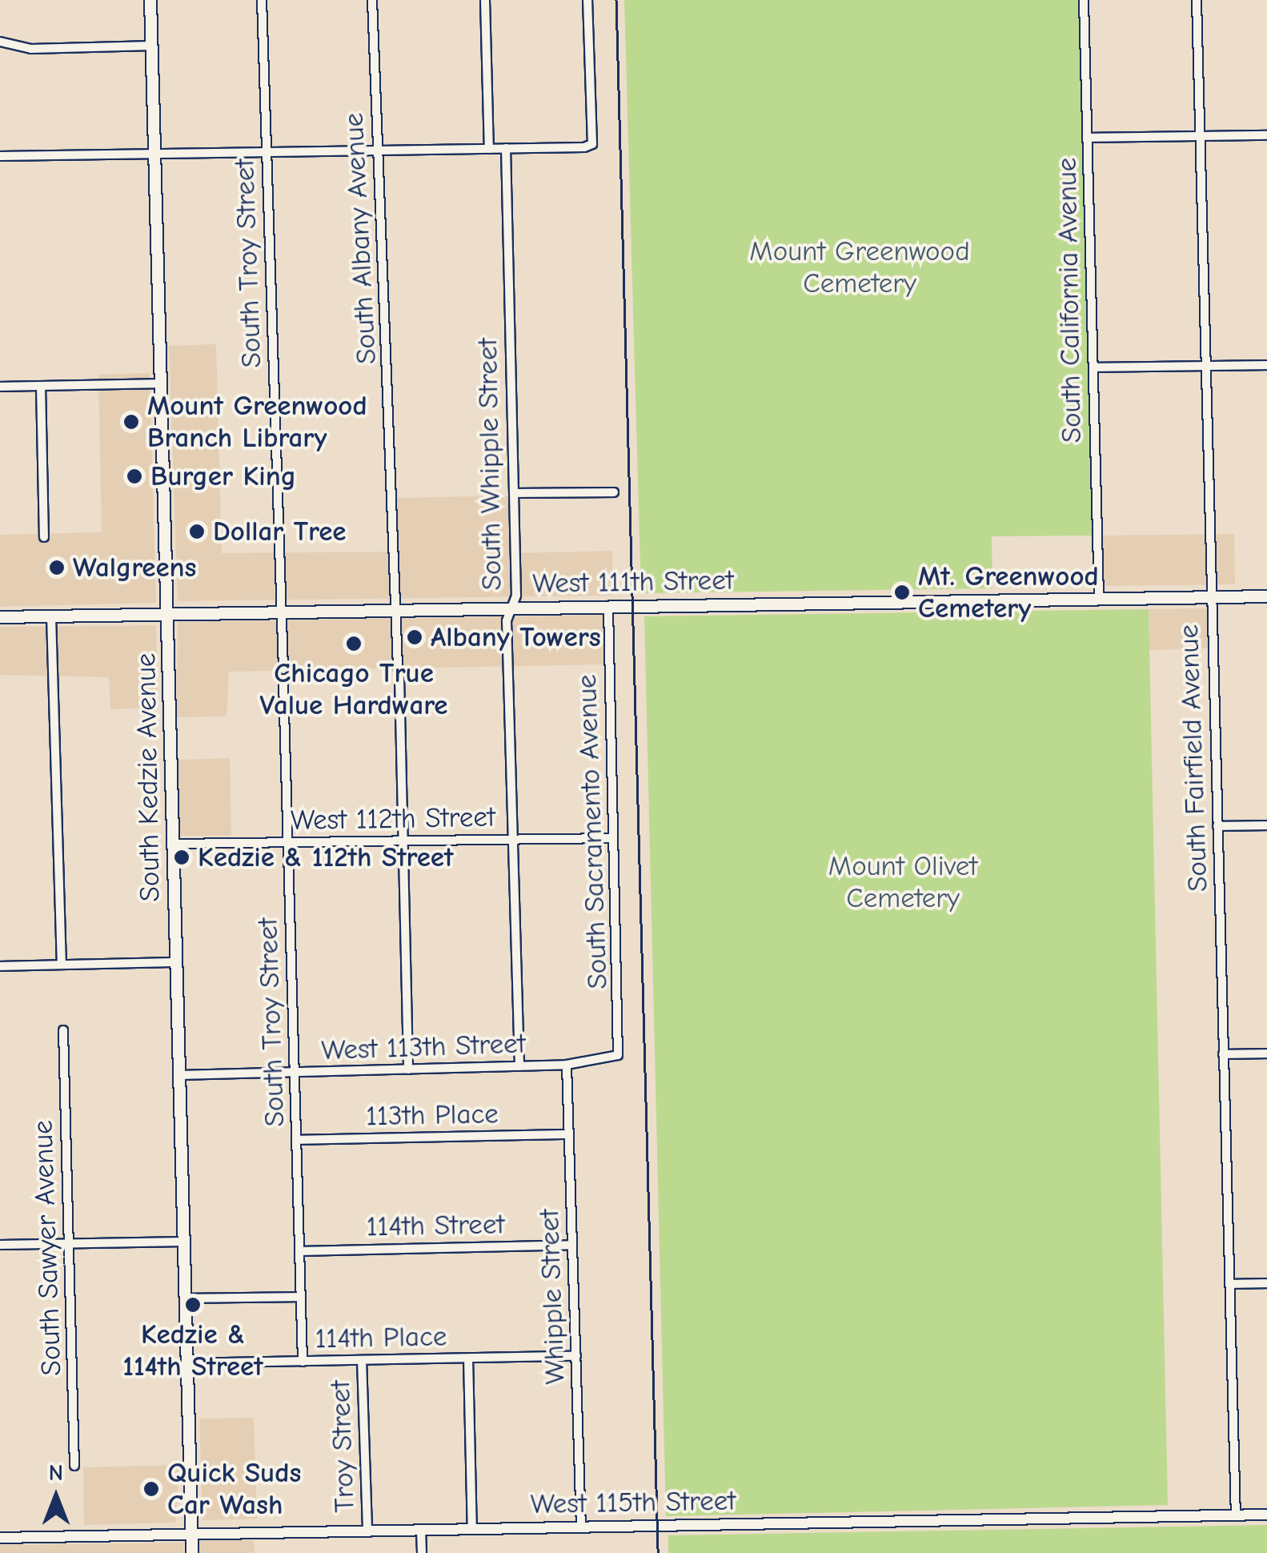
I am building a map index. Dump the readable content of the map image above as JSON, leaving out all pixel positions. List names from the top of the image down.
{
  "streets": {
    "main road": ["West 111th Street", "South Kedzie Avenue"],
    "street": [
      "South Albany Avenue",
      "South Troy Street",
      "South California Avenue",
      "South Whipple Street",
      "South Fairfield Avenue",
      "West 112th Street",
      "South Sacramento Avenue",
      "West 113th Street",
      "113th Place",
      "114th Street",
      "South Sawyer Avenue",
      "Whipple Street",
      "114th Place",
      "Troy Street",
      "West 115th Street"
    ]
  },
  "crossings": [
    ["South Albany Avenue", "West 111th Street"],
    ["South Troy Street", "West 111th Street"],
    ["South Troy Street", "West 112th Street"],
    ["South Troy Street", "West 113th Street"],
    ["South Troy Street", "113th Place"],
    ["South Troy Street", "114th Street"],
    ["South Troy Street", "114th Place"],
    ["South California Avenue", "West 111th Street"],
    ["South Whipple Street", "West 111th Street"],
    ["South Whipple Street", "West 112th Street"],
    ["South Whipple Street", "West 113th Street"],
    ["West 111th Street", "South Fairfield Avenue"],
    ["West 111th Street", "South Kedzie Avenue"],
    ["West 111th Street", "South Sacramento Avenue"],
    ["South Fairfield Avenue", "West 115th Street"],
    ["South Kedzie Avenue", "West 112th Street"],
    ["South Kedzie Avenue", "West 113th Street"],
    ["South Kedzie Avenue", "114th Place"],
    ["South Kedzie Avenue", "West 115th Street"],
    ["West 112th Street", "South Sacramento Avenue"],
    ["South Sacramento Avenue", "West 113th Street"],
    ["West 113th Street", "Whipple Street"],
    ["113th Place", "Whipple Street"],
    ["114th Street", "Whipple Street"],
    ["Whipple Street", "114th Place"],
    ["Whipple Street", "West 115th Street"],
    ["114th Place", "Troy Street"],
    ["Troy Street", "West 115th Street"]
  ],
  "parks": ["Mount Greenwood Cemetery", "Mount Olivet Cemetery"],
  "places": [
    "Mount Greenwood Branch Library",
    "Burger King",
    "Dollar Tree",
    "Walgreens",
    "Mt. Greenwood Cemetery",
    "Albany Towers",
    "Chicago True Value Hardware",
    "Kedzie & 112th Street",
    "Kedzie & 114th Street",
    "Quick Suds Car Wash"
  ],
  "north": "top"
}
